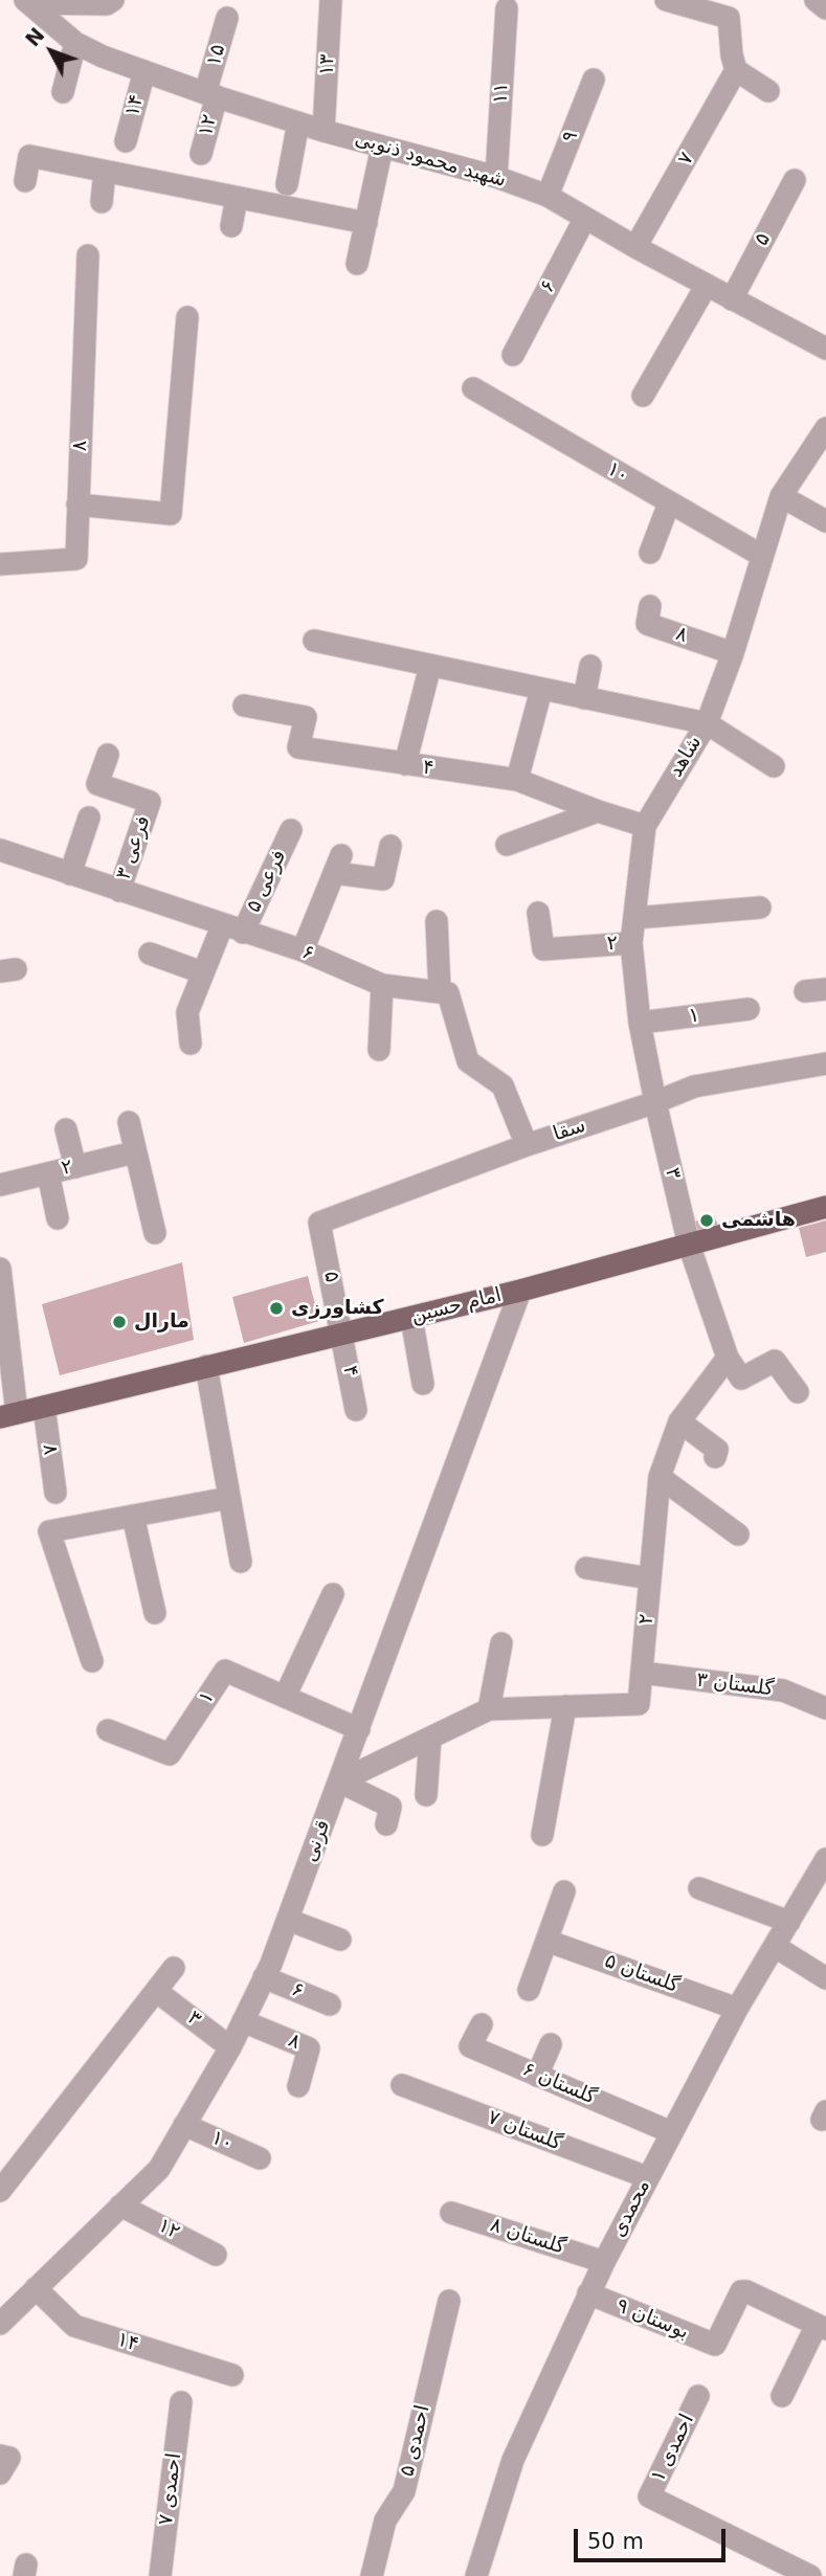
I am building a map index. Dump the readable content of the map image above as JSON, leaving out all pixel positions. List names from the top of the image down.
{
  "streets": {
    "main road": ["امام حسین"],
    "street": [
      "۱۵",
      "۱۳",
      "۱۱",
      "۱۴",
      "۱۲",
      "۹",
      "۷",
      "شهید محمود ذنوبی",
      "۵",
      "۶",
      "۸",
      "۱۰",
      "شاهد",
      "۴",
      "فرعی ۳",
      "فرعی ۵",
      "۲",
      "۱",
      "سقا",
      "۳",
      "گلستان ۳",
      "قرنی",
      "گلستان ۵",
      "گلستان ۶",
      "گلستان ۷",
      "محمدی",
      "گلستان ۸",
      "بوستان ۹",
      "احمدی ۵",
      "احمدی ۱",
      "احمدی ۷"
    ]
  },
  "crossings": [
    ["۱۵", "۱۲"],
    ["۱۵", "شهید محمود ذنوبی"],
    ["۱۳", "شهید محمود ذنوبی"],
    ["۱۱", "شهید محمود ذنوبی"],
    ["۱۴", "شهید محمود ذنوبی"],
    ["۱۴", "قرنی"],
    ["۱۲", "شهید محمود ذنوبی"],
    ["۱۲", "قرنی"],
    ["۹", "شهید محمود ذنوبی"],
    ["۷", "شهید محمود ذنوبی"],
    ["شهید محمود ذنوبی", "۵"],
    ["شهید محمود ذنوبی", "۶"],
    ["۵", "۴"],
    ["۵", "سقا"],
    ["۵", "امام حسین"],
    ["۶", "فرعی ۳"],
    ["۶", "فرعی ۵"],
    ["۶", "قرنی"],
    ["۸", "شاهد"],
    ["۸", "امام حسین"],
    ["۸", "قرنی"],
    ["۱۰", "شاهد"],
    ["۱۰", "قرنی"],
    ["شاهد", "۴"],
    ["شاهد", "۲"],
    ["شاهد", "۱"],
    ["شاهد", "سقا"],
    ["شاهد", "۳"],
    ["۴", "امام حسین"],
    ["۲", "گلستان ۳"],
    ["۲", "قرنی"],
    ["۱", "قرنی"],
    ["سقا", "۳"],
    ["۳", "امام حسین"],
    ["۳", "قرنی"],
    ["امام حسین", "قرنی"],
    ["گلستان ۵", "محمدی"],
    ["گلستان ۶", "محمدی"],
    ["گلستان ۷", "محمدی"],
    ["محمدی", "گلستان ۸"],
    ["محمدی", "بوستان ۹"]
  ],
  "places": ["هاشمی", "کشاورزی", "مارال"],
  "scale_bar": "50 m",
  "north": "top left"
}
